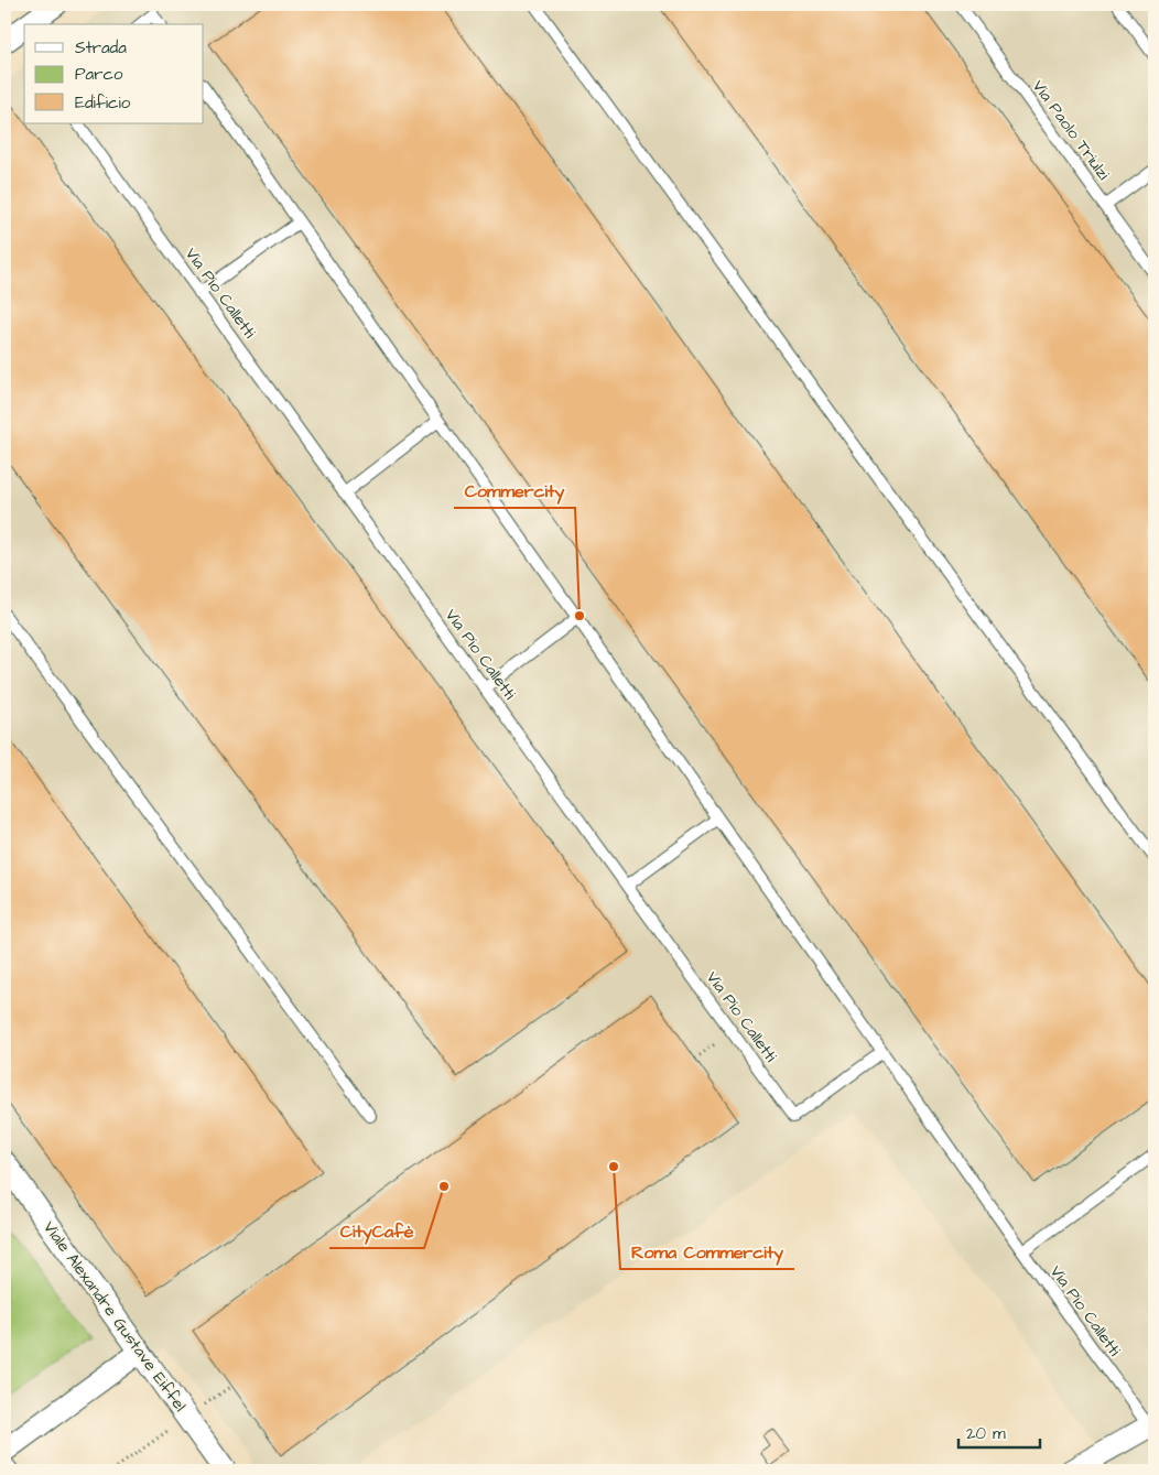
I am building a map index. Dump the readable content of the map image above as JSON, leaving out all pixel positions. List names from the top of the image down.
{
  "streets": {
    "street": ["Viale Alexandre Gustave Eiffel"],
    "lane": ["Via Paolo Triulzi", "Via Pio Calletti"]
  },
  "places": ["Commercity", "Roma Commercity", "CityCafè"],
  "legend": ["Strada", "Parco", "Edificio"],
  "scale_bar": "20 m"
}
